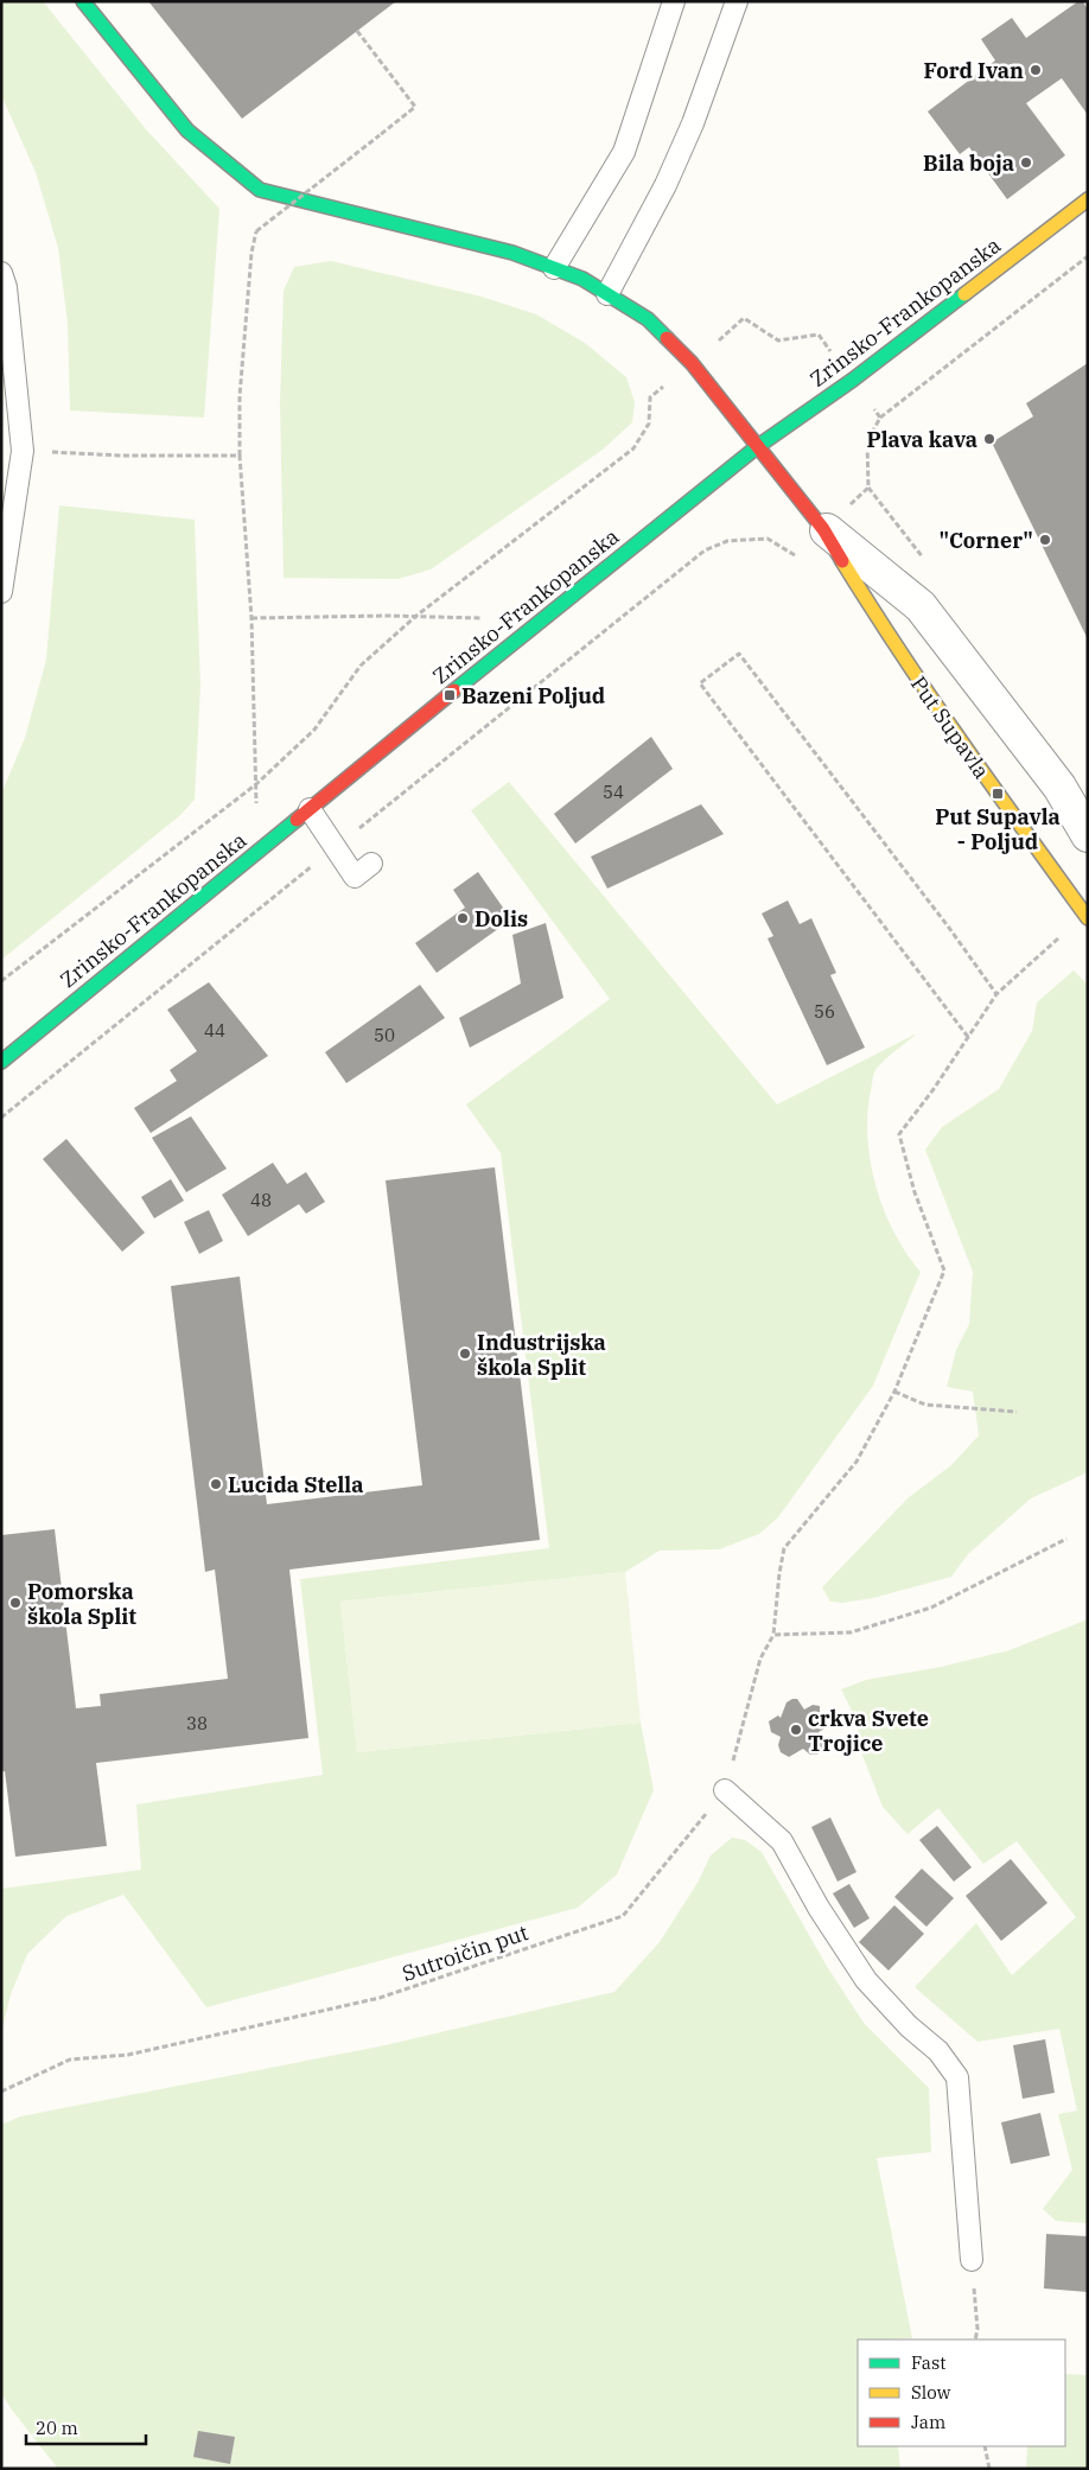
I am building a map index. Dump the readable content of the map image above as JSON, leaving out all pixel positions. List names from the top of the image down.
{
  "streets": {
    "street": ["Zrinsko-Frankopanska", "Put Supavla"],
    "path": ["Sutroičin put"]
  },
  "crossings": [
    ["Zrinsko-Frankopanska", "Put Supavla"]
  ],
  "places": {
    "other": [
      "Ford Ivan",
      "Bila boja",
      "Plava kava",
      "\"Corner\"",
      "Dolis",
      "Industrijska škola Split",
      "Lucida Stella",
      "Pomorska škola Split",
      "crkva Svete Trojice"
    ],
    "transit": ["Bazeni Poljud", "Put Supavla - Poljud"]
  },
  "house_numbers": [
    "54",
    "56",
    "44",
    "50",
    "48",
    "38"
  ],
  "legend": ["Fast", "Slow", "Jam"],
  "scale_bar": "20 m"
}
